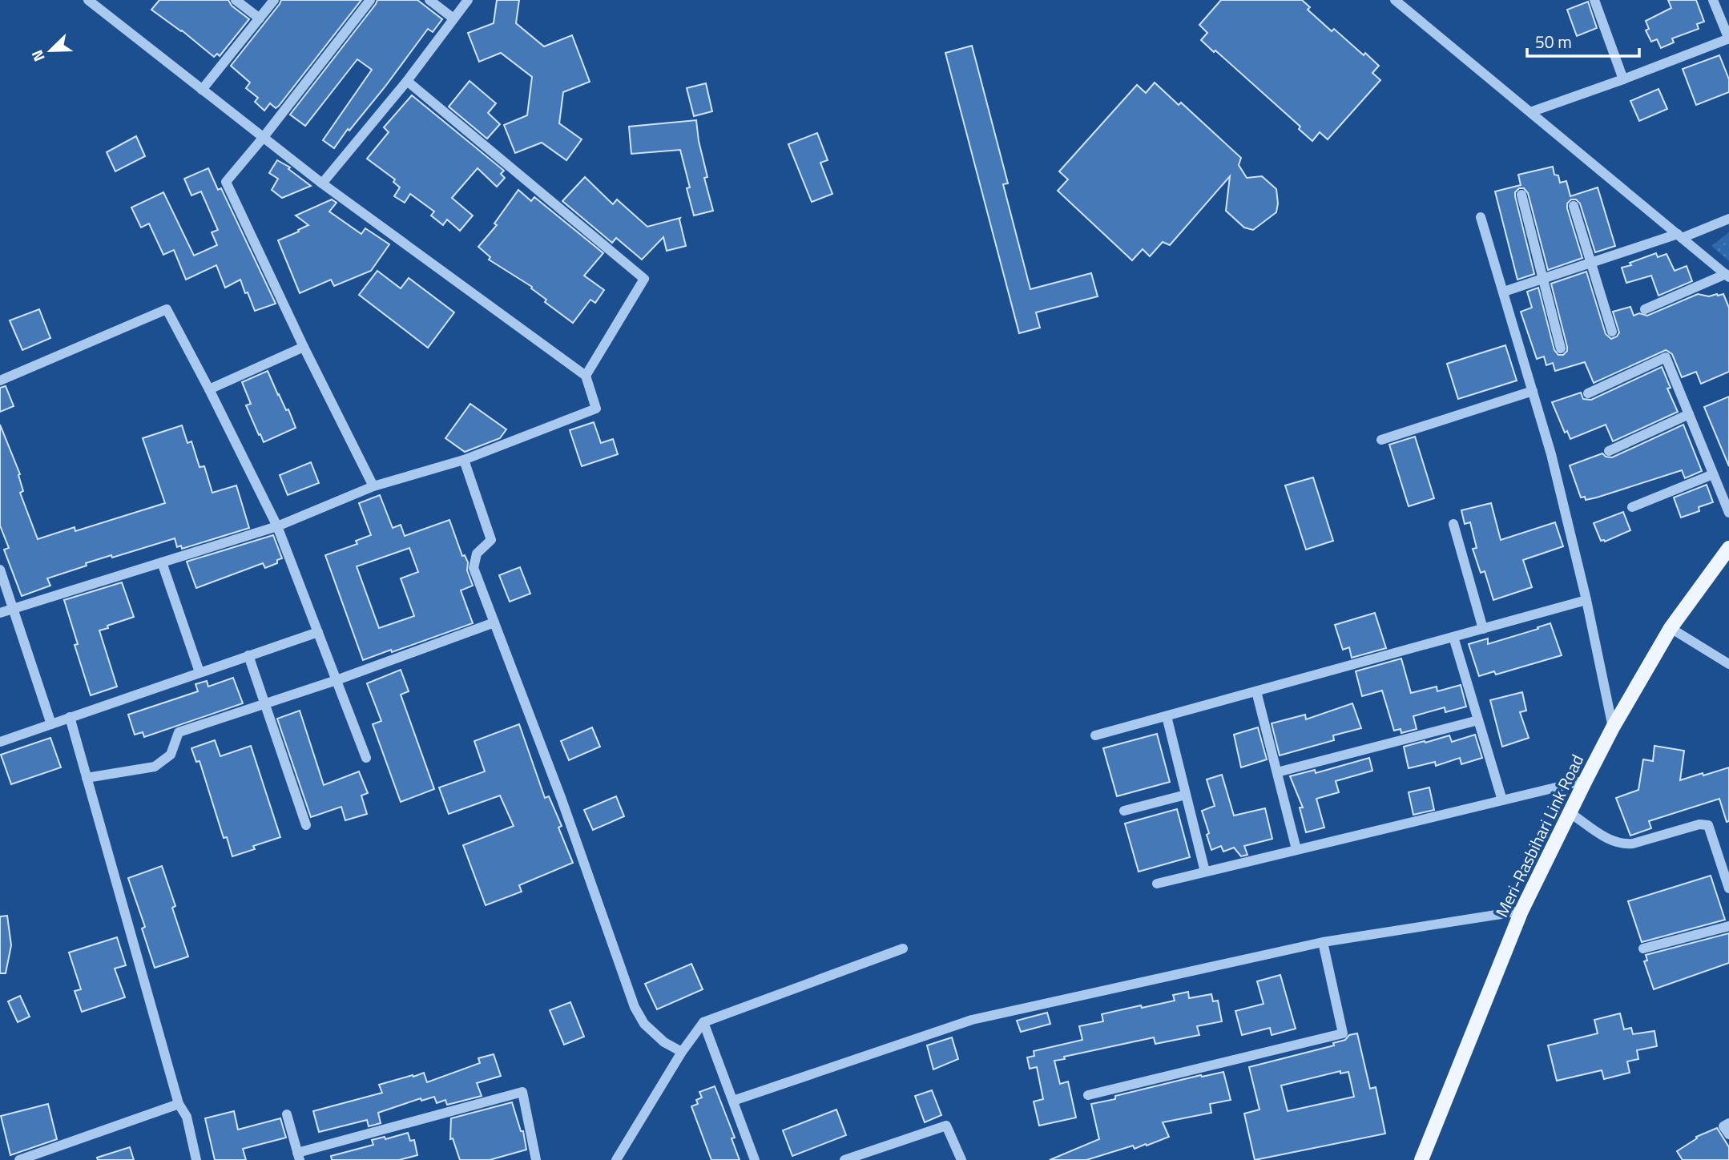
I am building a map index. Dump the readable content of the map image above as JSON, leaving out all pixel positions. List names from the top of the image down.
{
  "streets": {
    "main road": ["Meri-Rasbihari Link Road"]
  },
  "scale_bar": "50 m",
  "north": "bottom left"
}
